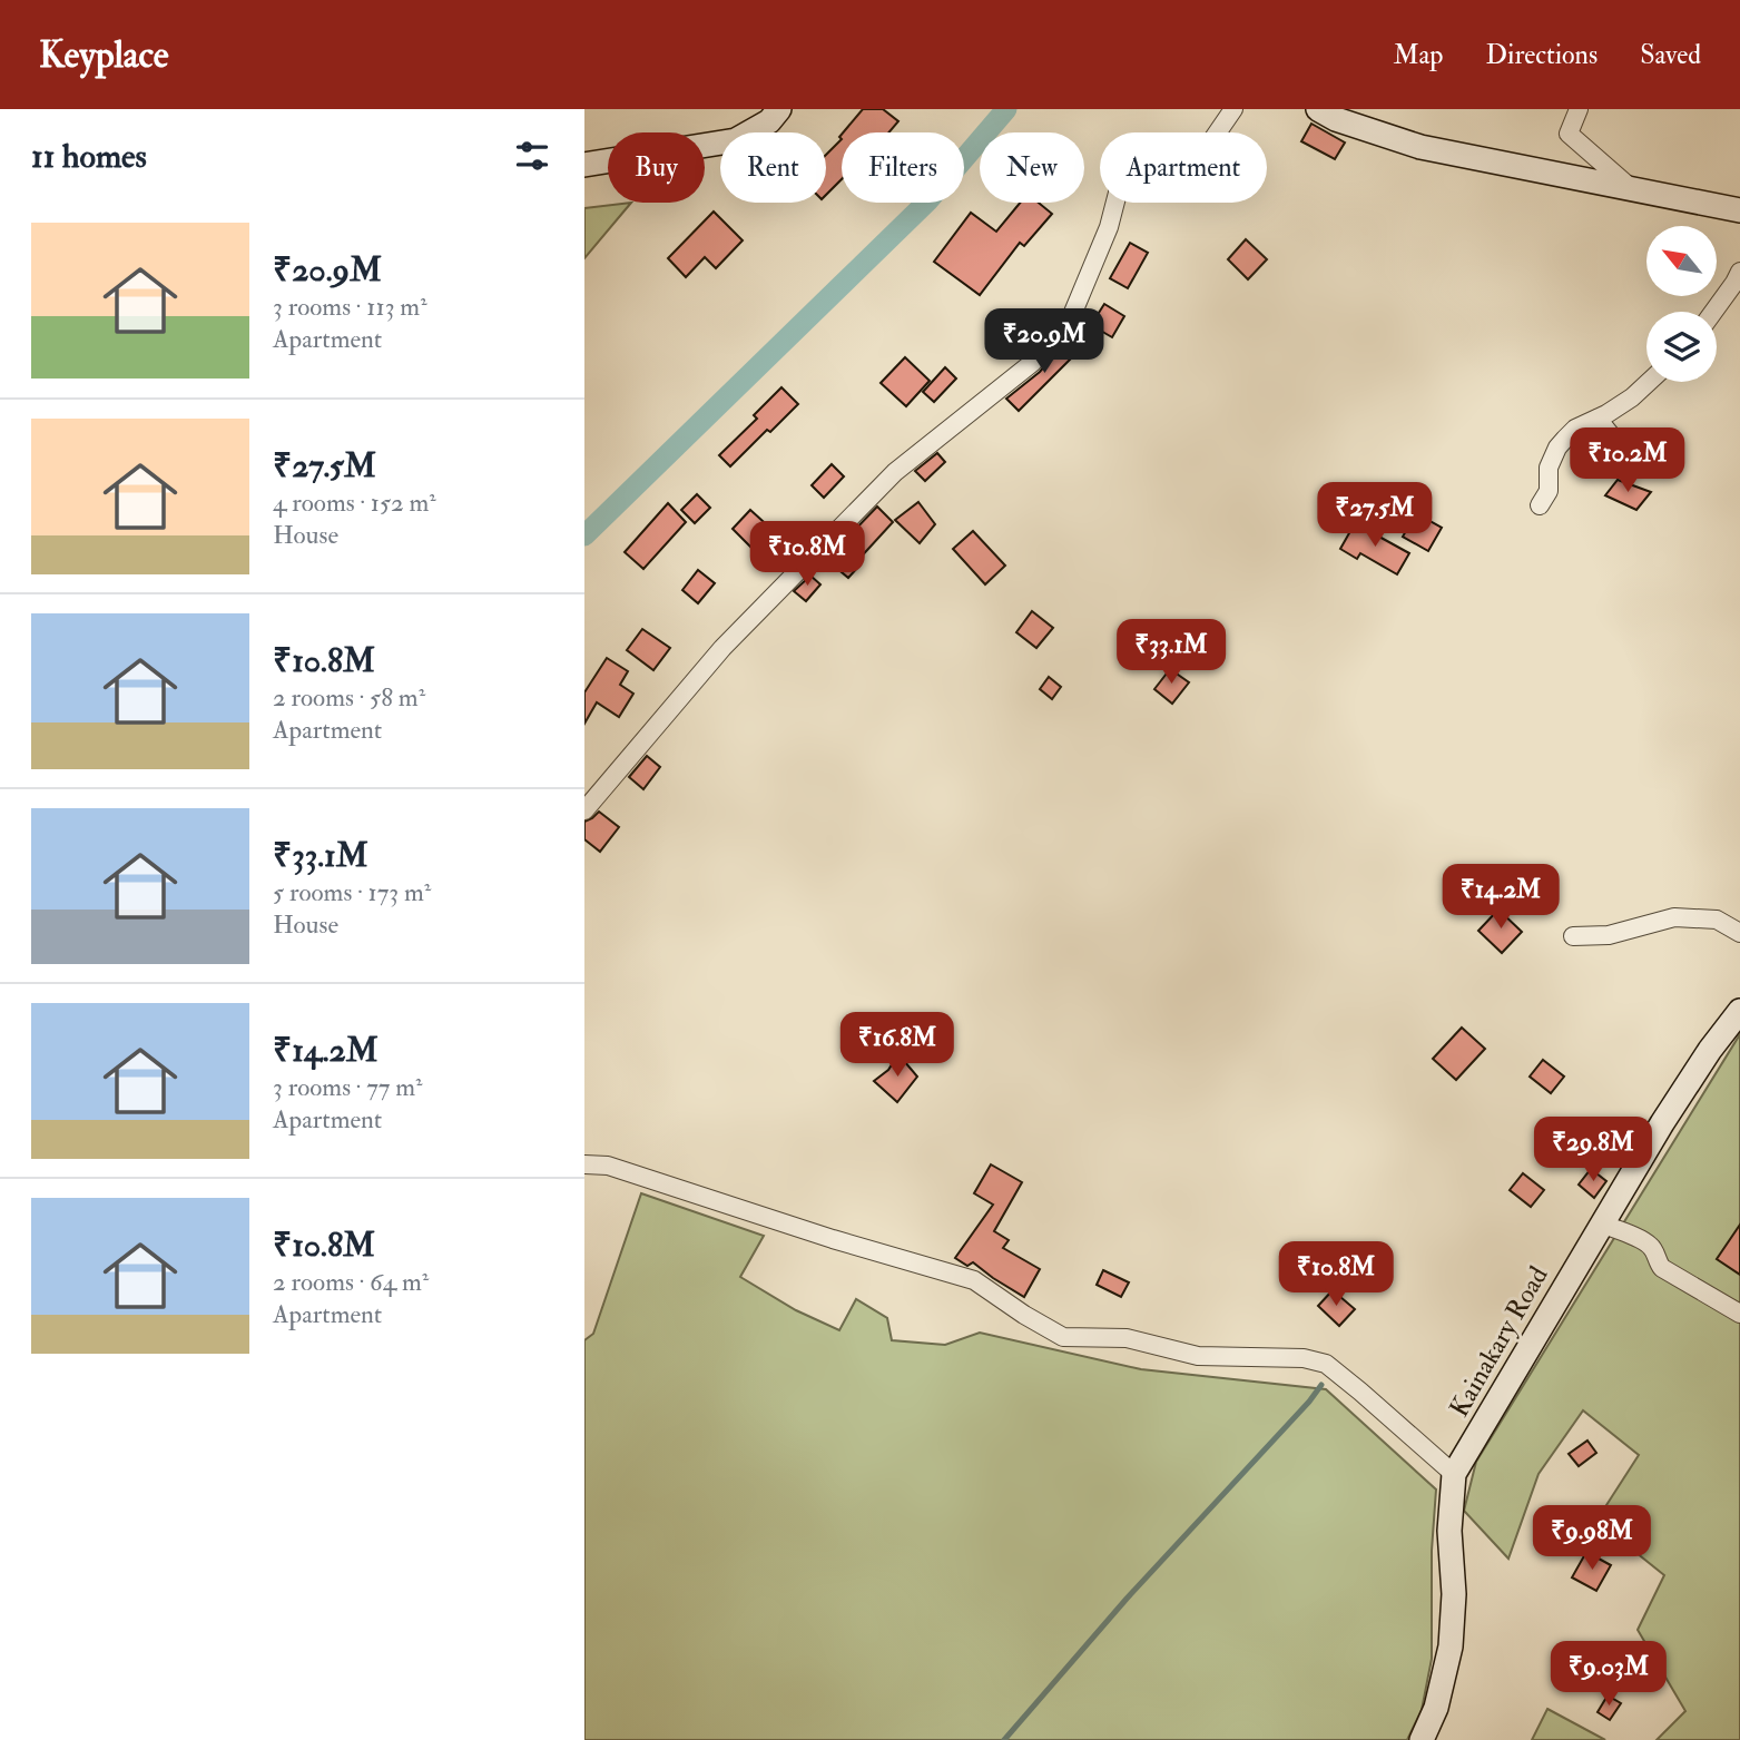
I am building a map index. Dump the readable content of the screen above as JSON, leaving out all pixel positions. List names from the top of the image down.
{
  "streets": {
    "main road": ["Kainakary Road"]
  },
  "north": "top left",
  "page": {
    "header": "Keyplace",
    "nav": ["Map", "Directions", "Saved"],
    "heading": "11 homes",
    "chip": [
      "Buy",
      "Rent",
      "Filters",
      "New",
      "Apartment"
    ],
    "list": [
      {
        "name": "₹20.9M",
        "note": "3 rooms · 113 m² · Apartment"
      },
      {
        "name": "₹27.5M",
        "note": "4 rooms · 152 m² · House"
      },
      {
        "name": "₹10.8M",
        "note": "2 rooms · 58 m² · Apartment"
      },
      {
        "name": "₹33.1M",
        "note": "5 rooms · 173 m² · House"
      },
      {
        "name": "₹14.2M",
        "note": "3 rooms · 77 m² · Apartment"
      },
      {
        "name": "₹10.8M",
        "note": "2 rooms · 64 m² · Apartment"
      }
    ],
    "price": [
      "₹20.9M",
      "₹10.2M",
      "₹27.5M",
      "₹10.8M",
      "₹33.1M",
      "₹14.2M",
      "₹16.8M",
      "₹29.8M",
      "₹10.8M",
      "₹9.98M",
      "₹9.03M"
    ]
  }
}
